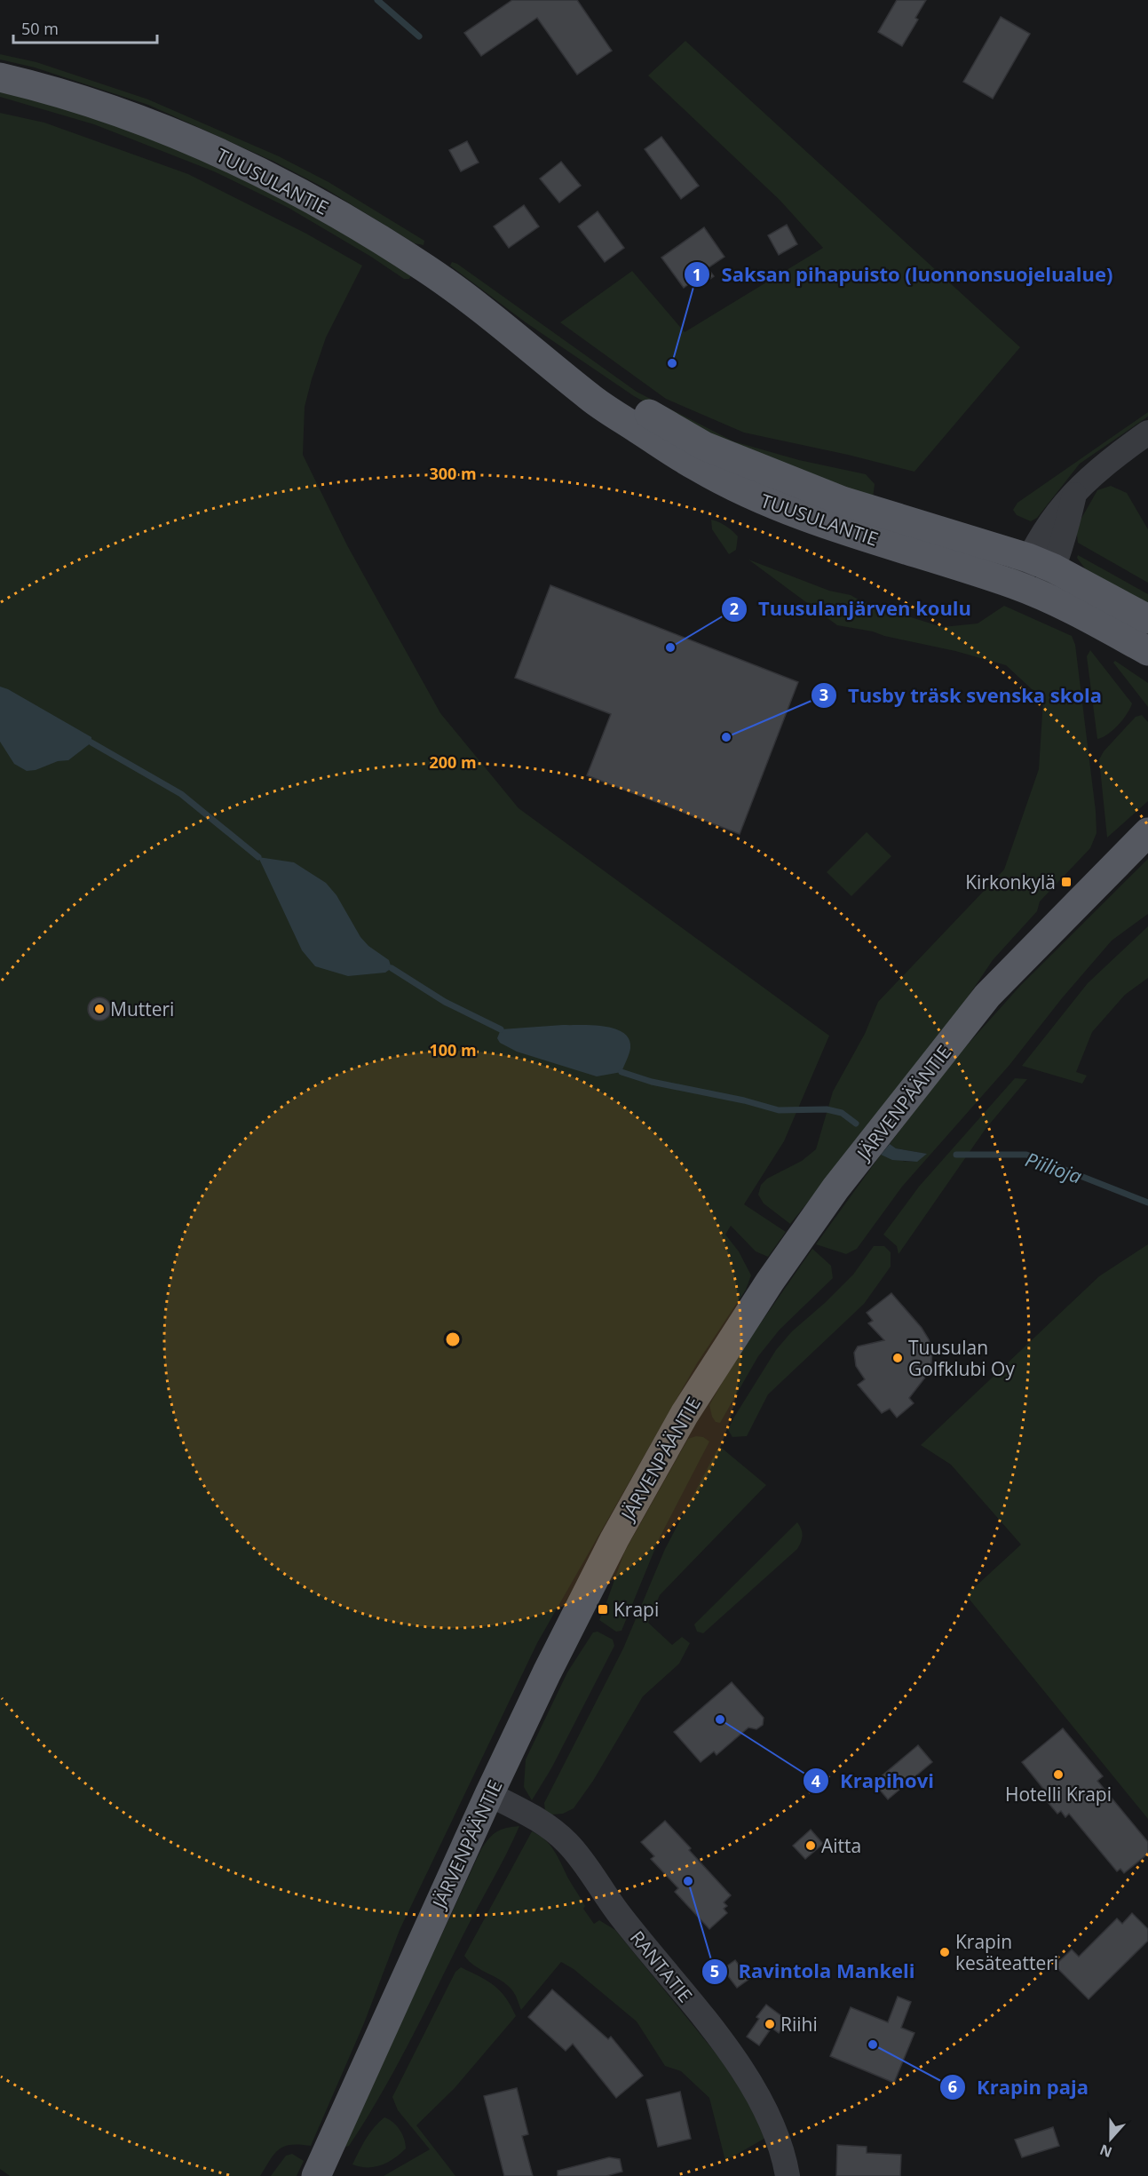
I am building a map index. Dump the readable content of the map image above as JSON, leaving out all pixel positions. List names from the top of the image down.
{
  "streets": {
    "main road": ["TUUSULANTIE", "JÄRVENPÄÄNTIE"],
    "street": ["RANTATIE"]
  },
  "crossings": [
    ["JÄRVENPÄÄNTIE", "RANTATIE"]
  ],
  "water": ["Piilioja"],
  "places": {
    "other": [
      "Saksan pihapuisto (luonnonsuojelualue)",
      "Tuusulanjärven koulu",
      "Tusby träsk svenska skola",
      "Mutteri",
      "Tuusulan Golfklubi Oy",
      "Krapihovi",
      "Hotelli Krapi",
      "Aitta",
      "Ravintola Mankeli",
      "Krapin kesäteatteri",
      "Riihi",
      "Krapin paja"
    ],
    "transit": ["Kirkonkylä", "Krapi"]
  },
  "scale_bar": "50 m",
  "north": "bottom",
  "rings": ["300 m", "200 m", "100 m"]
}
